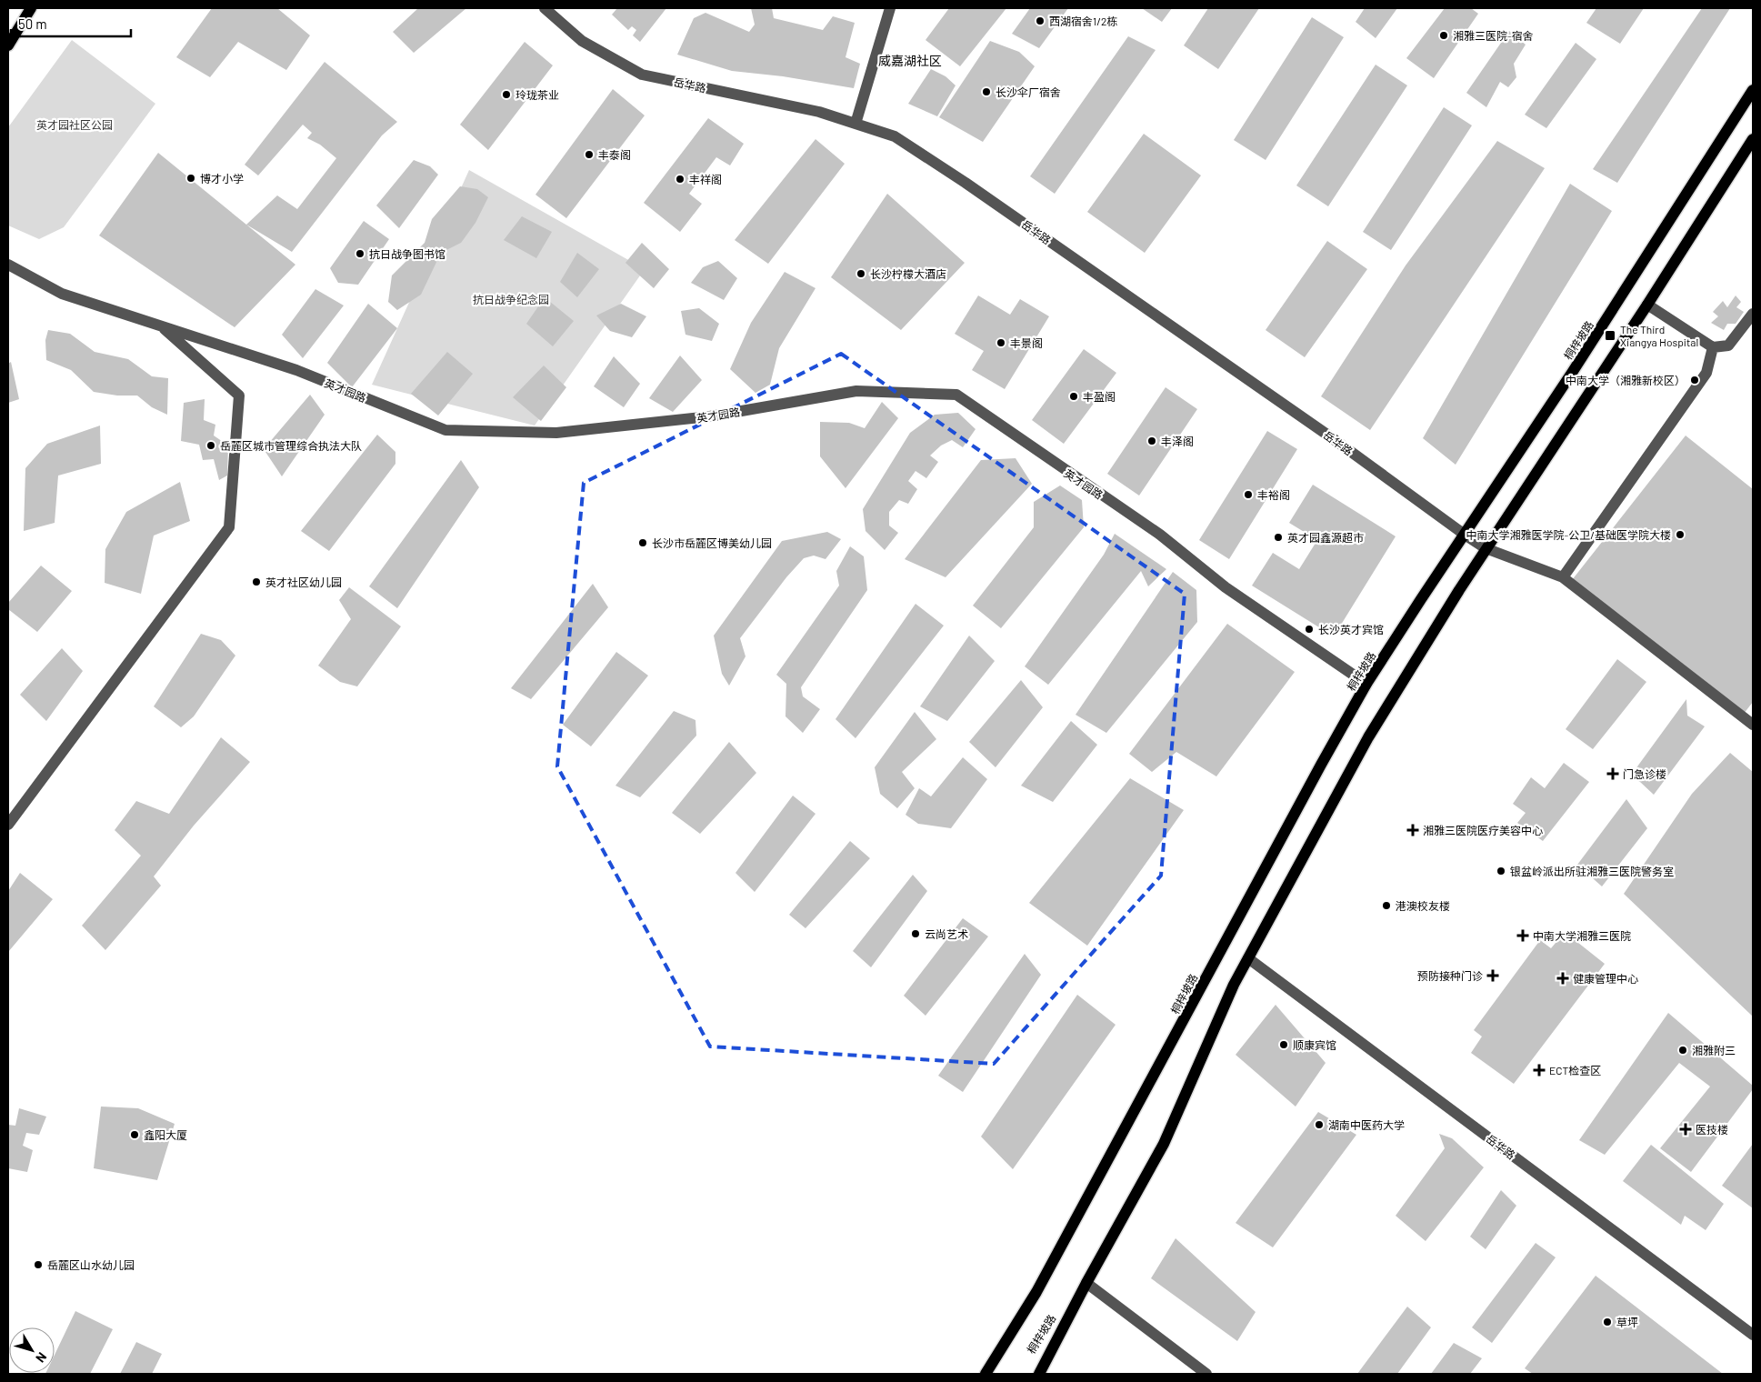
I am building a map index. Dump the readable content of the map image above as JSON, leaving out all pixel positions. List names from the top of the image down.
{
  "streets": {
    "main road": ["桐梓坡路"],
    "street": ["岳华路", "英才园路"]
  },
  "crossings": [
    ["岳华路", "桐梓坡路"],
    ["桐梓坡路", "英才园路"]
  ],
  "districts": ["威嘉湖社区"],
  "parks": ["英才园社区公园", "抗日战争纪念园"],
  "places": {
    "other": [
      "西湖宿舍1/2栋",
      "湘雅三医院-宿舍",
      "长沙伞厂宿舍",
      "玲珑茶业",
      "丰泰阁",
      "博才小学",
      "丰祥阁",
      "抗日战争图书馆",
      "长沙柠檬大酒店",
      "丰景阁",
      "中南大学（湘雅新校区）",
      "丰盈阁",
      "丰泽阁",
      "岳麓区城市管理综合执法大队",
      "丰裕阁",
      "中南大学湘雅医学院-公卫/基础医学院大楼",
      "英才园鑫源超市",
      "长沙市岳麓区博美幼儿园",
      "英才社区幼儿园",
      "长沙英才宾馆",
      "银盆岭派出所驻湘雅三医院警务室",
      "港澳校友楼",
      "云尚艺术",
      "顺康宾馆",
      "湘雅附三",
      "湖南中医药大学",
      "鑫阳大厦",
      "岳麓区山水幼儿园",
      "草坪"
    ],
    "transit": ["The Third Xiangya Hospital"],
    "health": [
      "门急诊楼",
      "湘雅三医院医疗美容中心",
      "中南大学湘雅三医院",
      "预防接种门诊",
      "健康管理中心",
      "ECT检查区",
      "医技楼"
    ]
  },
  "scale_bar": "50 m",
  "north": "bottom right"
}
